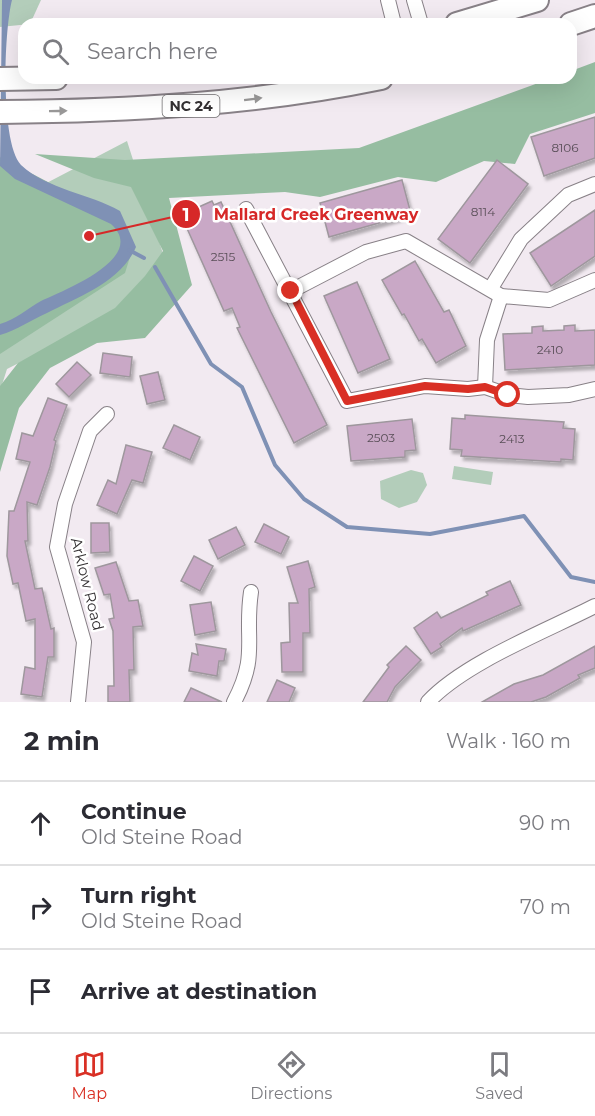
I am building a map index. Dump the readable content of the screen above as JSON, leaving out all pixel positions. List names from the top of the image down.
{
  "streets": {
    "main road": ["NC 24"],
    "street": ["Arklow Road"]
  },
  "places": ["Mallard Creek Greenway"],
  "house_numbers": [
    "8106",
    "8114",
    "2515",
    "2410",
    "2503",
    "2413"
  ],
  "page": {
    "search": "Search here",
    "heading": ["2 min", "Walk · 160 m"],
    "list": [
      ["Continue", "Old Steine Road", "90 m"],
      ["Turn right", "Old Steine Road", "70 m"],
      "Arrive at destination"
    ],
    "nav": ["Map", "Directions", "Saved"]
  }
}
